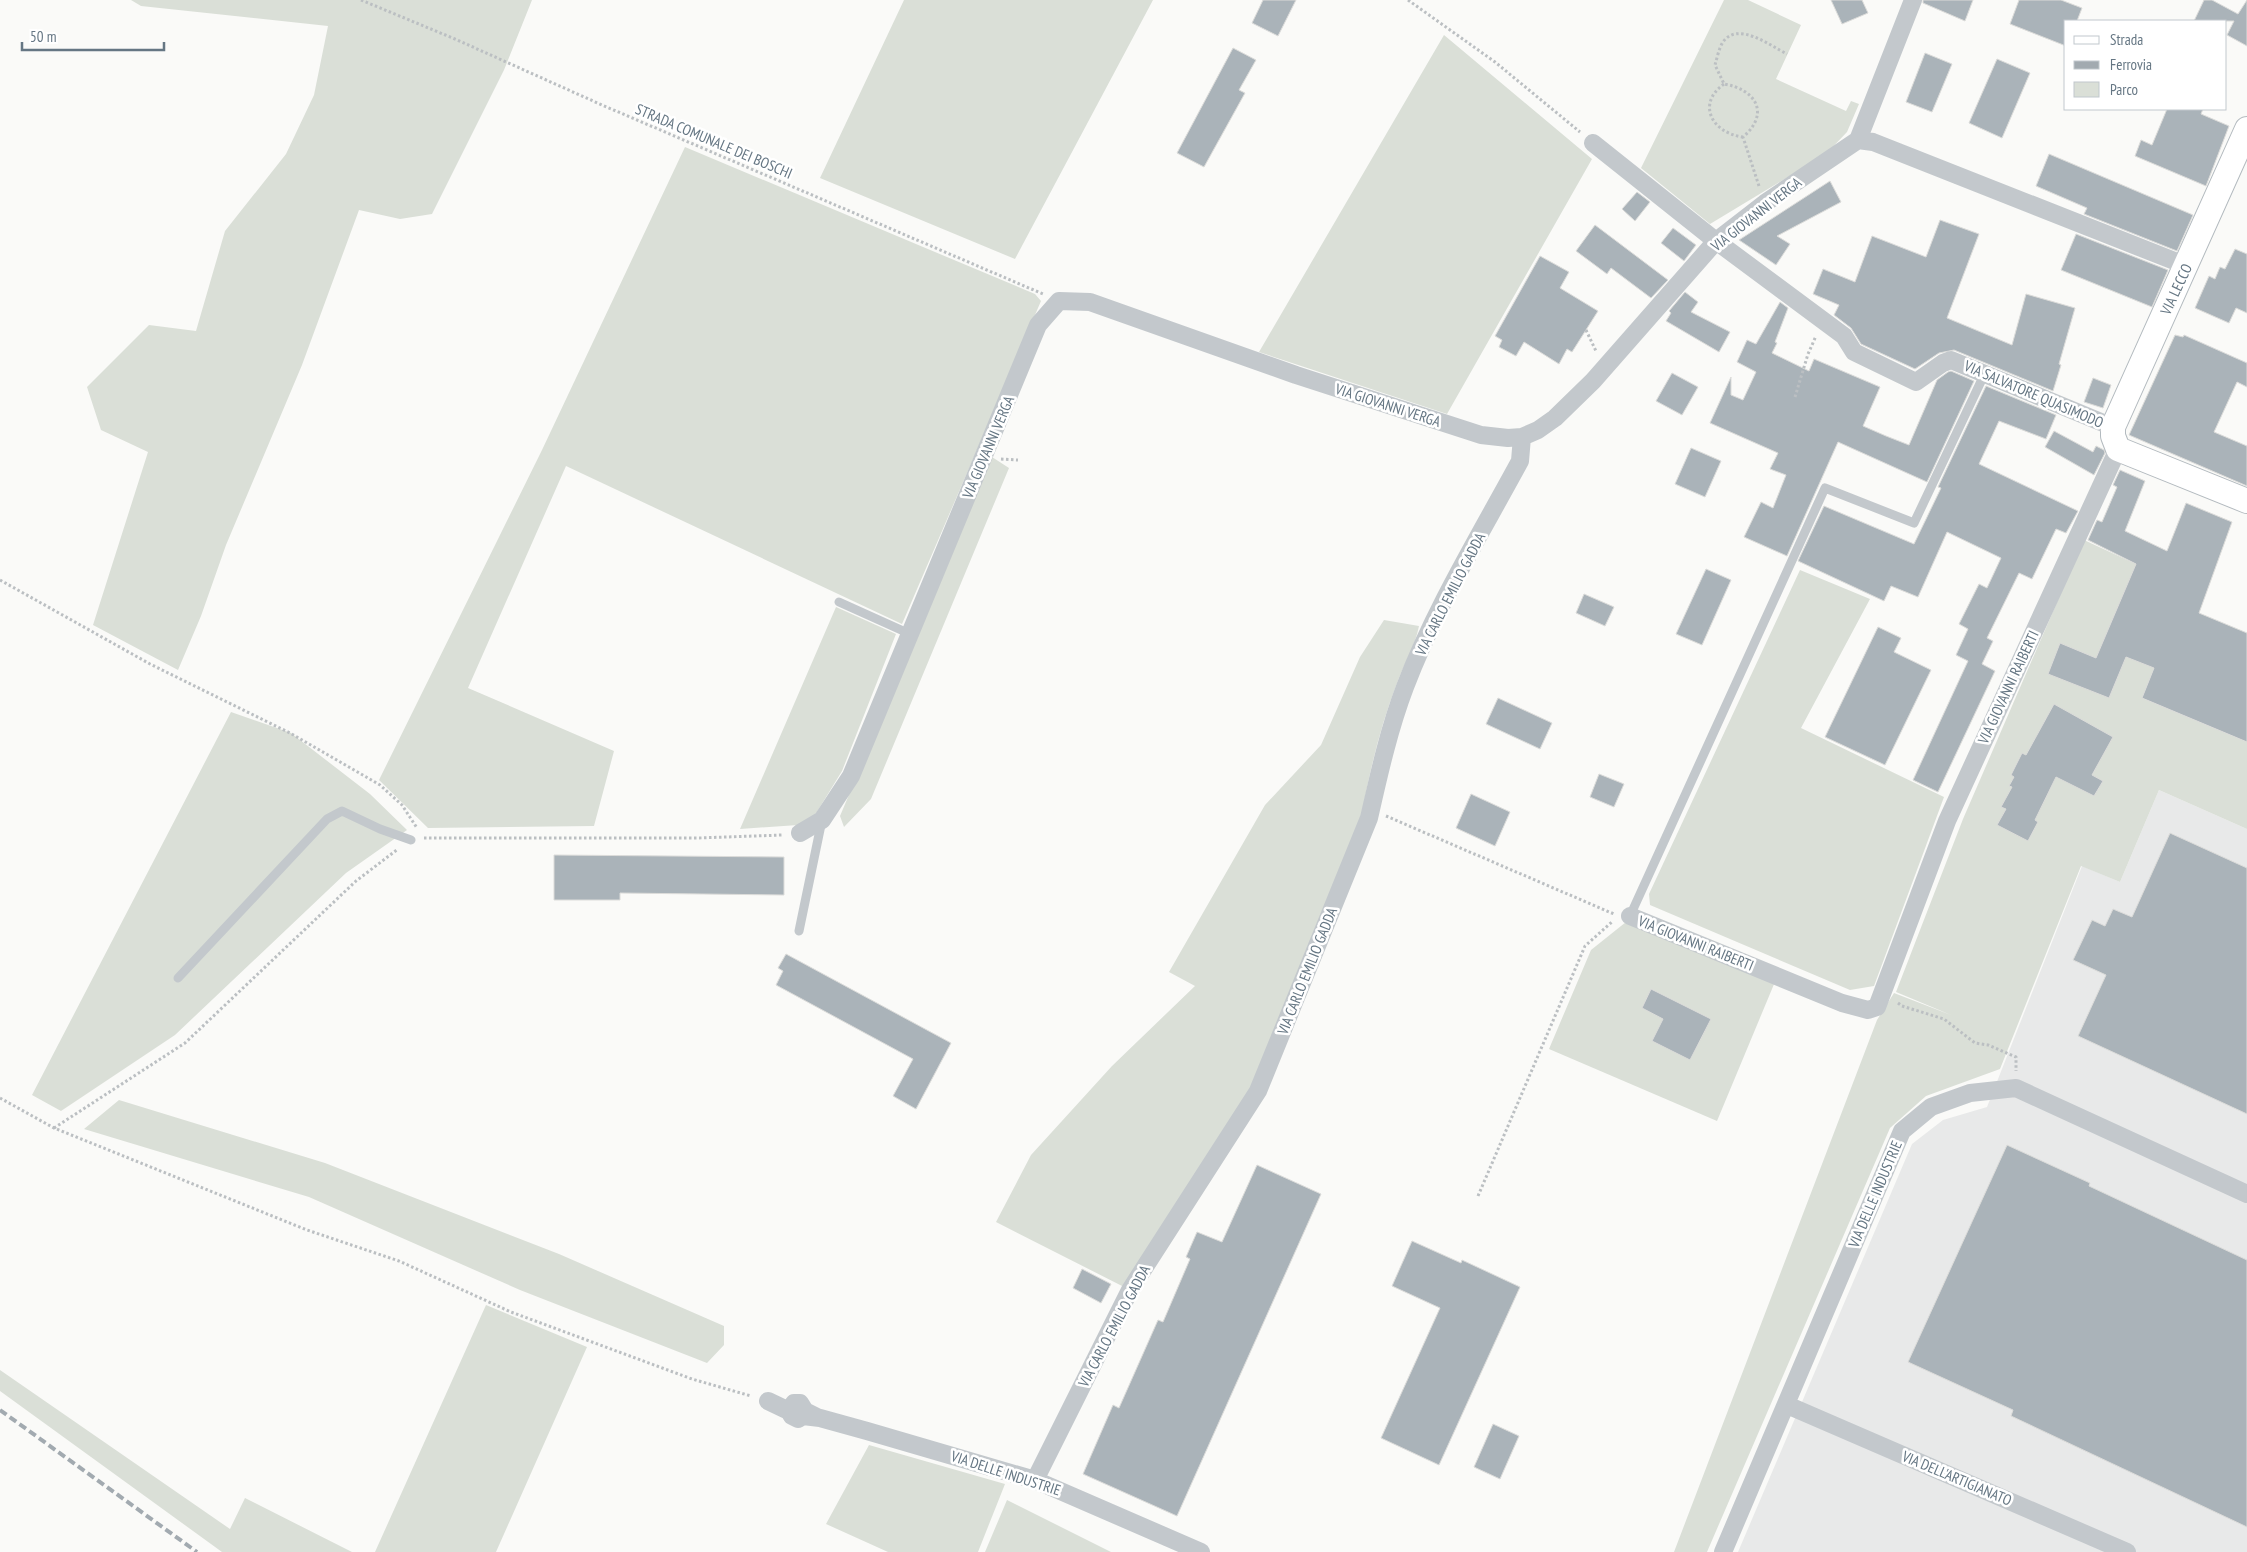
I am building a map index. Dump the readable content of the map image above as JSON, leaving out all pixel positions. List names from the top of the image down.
{
  "streets": {
    "street": [
      "VIA GIOVANNI VERGA",
      "VIA LECCO",
      "VIA SALVATORE QUASIMODO",
      "VIA CARLO EMILIO GADDA",
      "VIA GIOVANNI RAIBERTI",
      "VIA DELLE INDUSTRIE",
      "VIA DELL'ARTIGIANATO"
    ],
    "path": ["STRADA COMUNALE DEI BOSCHI"]
  },
  "crossings": [
    ["STRADA COMUNALE DEI BOSCHI", "VIA GIOVANNI VERGA"],
    ["VIA GIOVANNI VERGA", "VIA SALVATORE QUASIMODO"],
    ["VIA GIOVANNI VERGA", "VIA CARLO EMILIO GADDA"],
    ["VIA LECCO", "VIA SALVATORE QUASIMODO"],
    ["VIA LECCO", "VIA GIOVANNI RAIBERTI"],
    ["VIA SALVATORE QUASIMODO", "VIA GIOVANNI RAIBERTI"],
    ["VIA CARLO EMILIO GADDA", "VIA DELLE INDUSTRIE"],
    ["VIA DELLE INDUSTRIE", "VIA DELL'ARTIGIANATO"]
  ],
  "legend": ["Strada", "Ferrovia", "Parco"],
  "scale_bar": "50 m"
}
